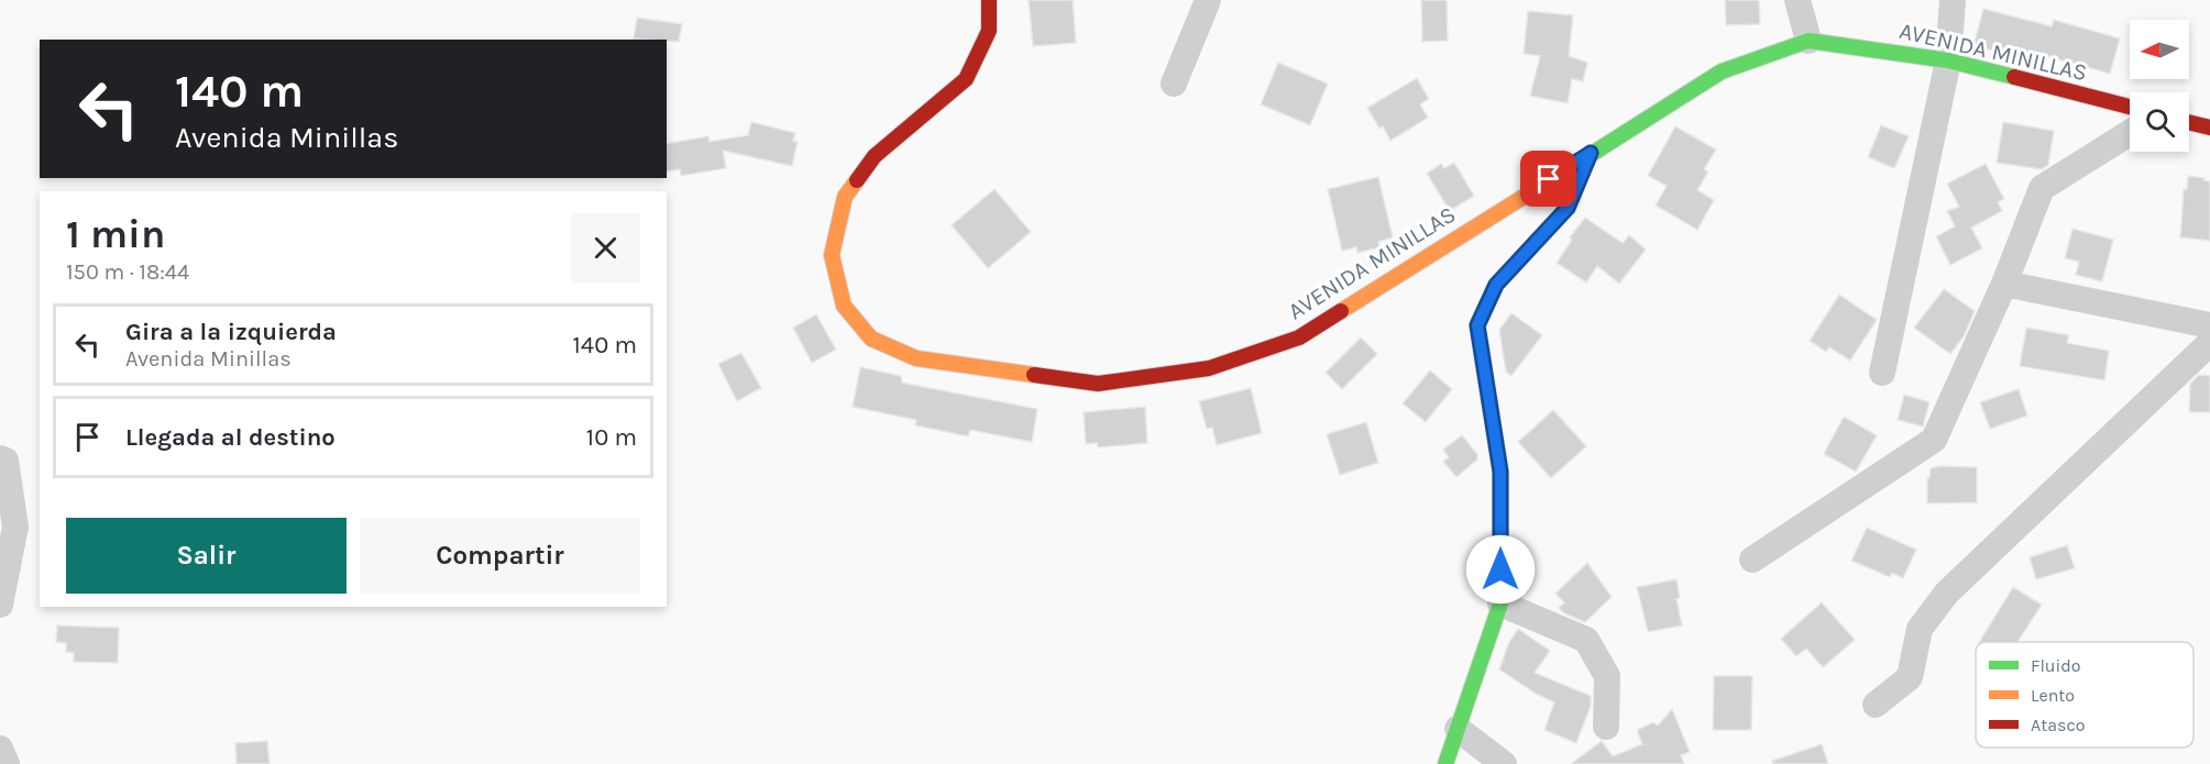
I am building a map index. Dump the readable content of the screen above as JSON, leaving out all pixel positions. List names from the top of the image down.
{
  "streets": {
    "street": ["AVENIDA MINILLAS"]
  },
  "legend": ["Fluido", "Lento", "Atasco"],
  "north": "left",
  "page": {
    "turn": ["140 m", "Avenida Minillas"],
    "heading": ["1 min", "150 m · 18:44"],
    "list": [
      {
        "name": "Gira a la izquierda",
        "note": "Avenida Minillas",
        "value": "140 m"
      },
      {
        "name": "Llegada al destino",
        "value": "10 m"
      }
    ],
    "buttons": ["Salir", "Compartir"]
  }
}
